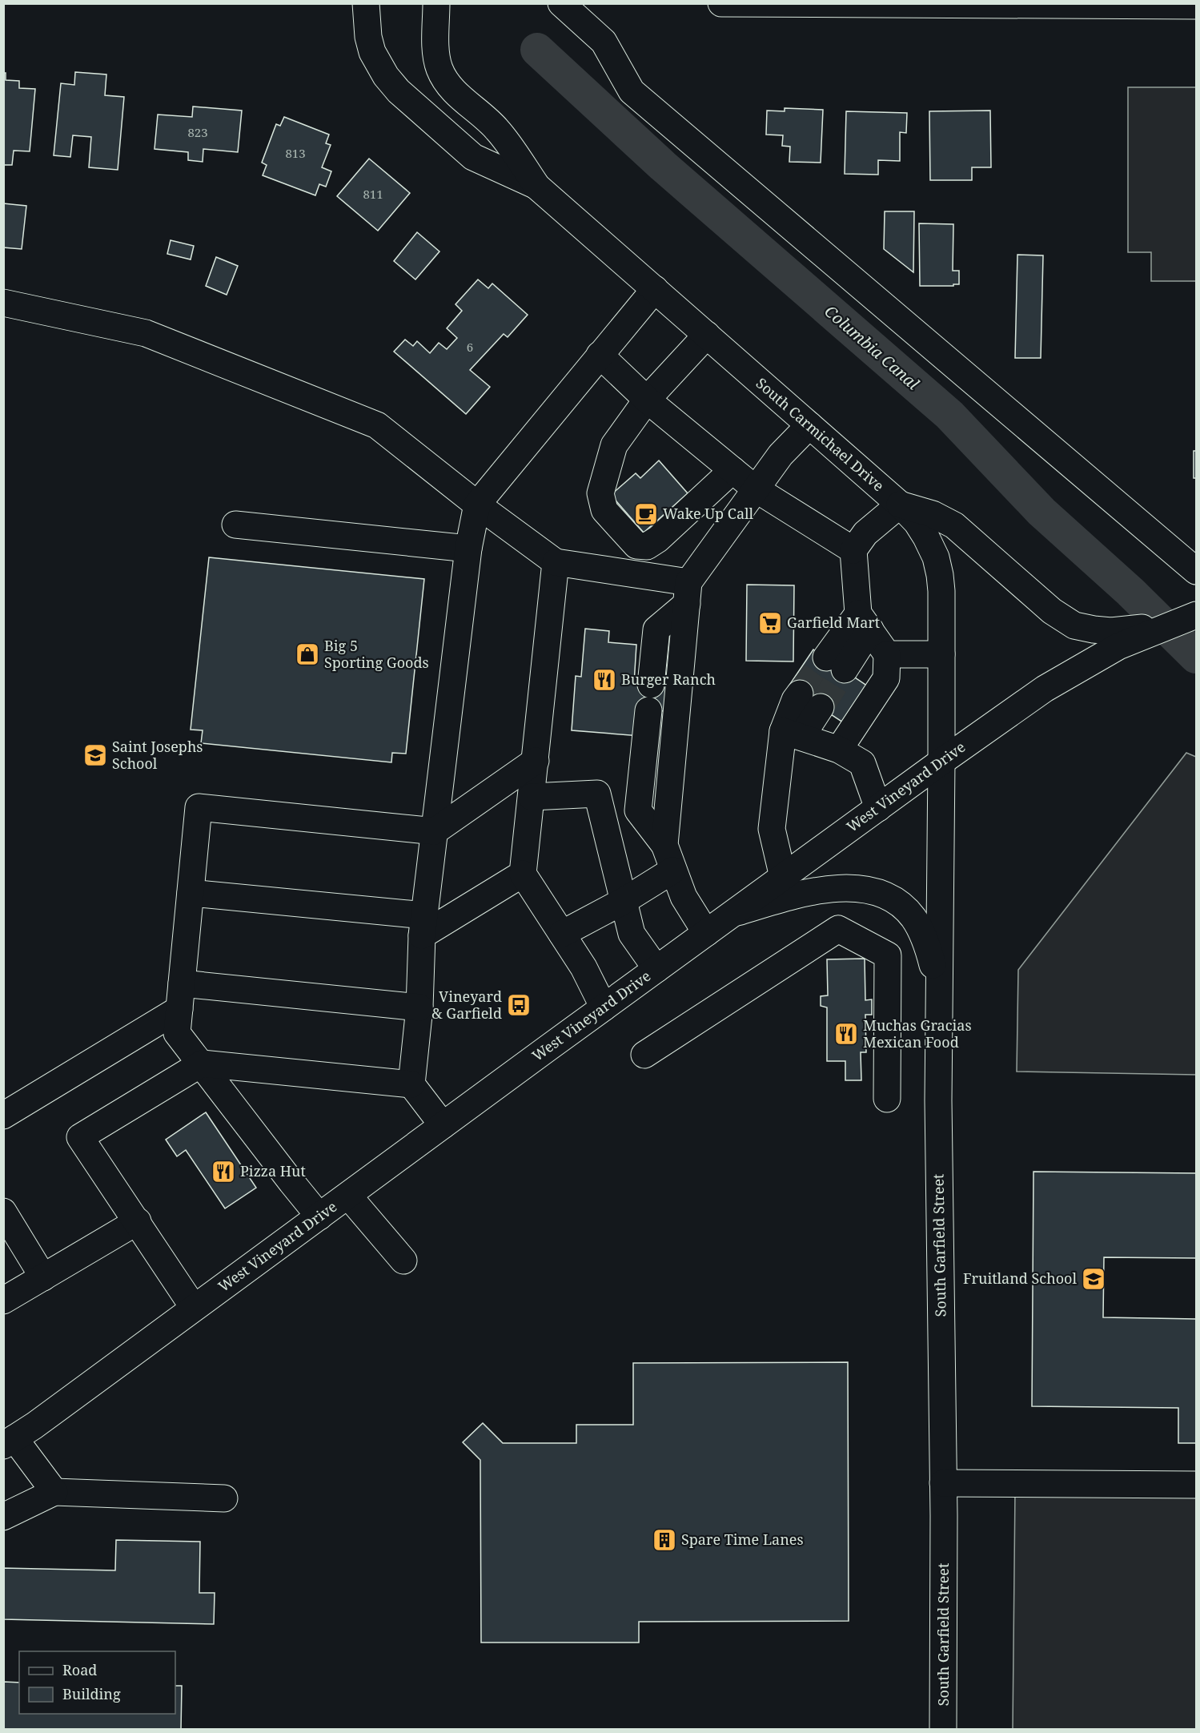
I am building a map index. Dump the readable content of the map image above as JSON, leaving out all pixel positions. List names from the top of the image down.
{
  "streets": {
    "main road": ["South Carmichael Drive", "West Vineyard Drive", "South Garfield Street"]
  },
  "crossings": [
    ["South Carmichael Drive", "West Vineyard Drive"],
    ["South Carmichael Drive", "South Garfield Street"],
    ["West Vineyard Drive", "South Garfield Street"]
  ],
  "water": ["Columbia Canal"],
  "places": {
    "cafe": ["Wake Up Call"],
    "supermarket": ["Garfield Mart"],
    "shop": ["Big 5 Sporting Goods"],
    "restaurant": ["Burger Ranch", "Muchas Gracias Mexican Food", "Pizza Hut"],
    "school or university": ["Saint Josephs School", "Fruitland School"],
    "bus stop": ["Vineyard & Garfield"],
    "building": ["Spare Time Lanes"]
  },
  "house_numbers": [
    "823",
    "813",
    "811",
    "6"
  ],
  "legend": ["Road", "Building"]
}
